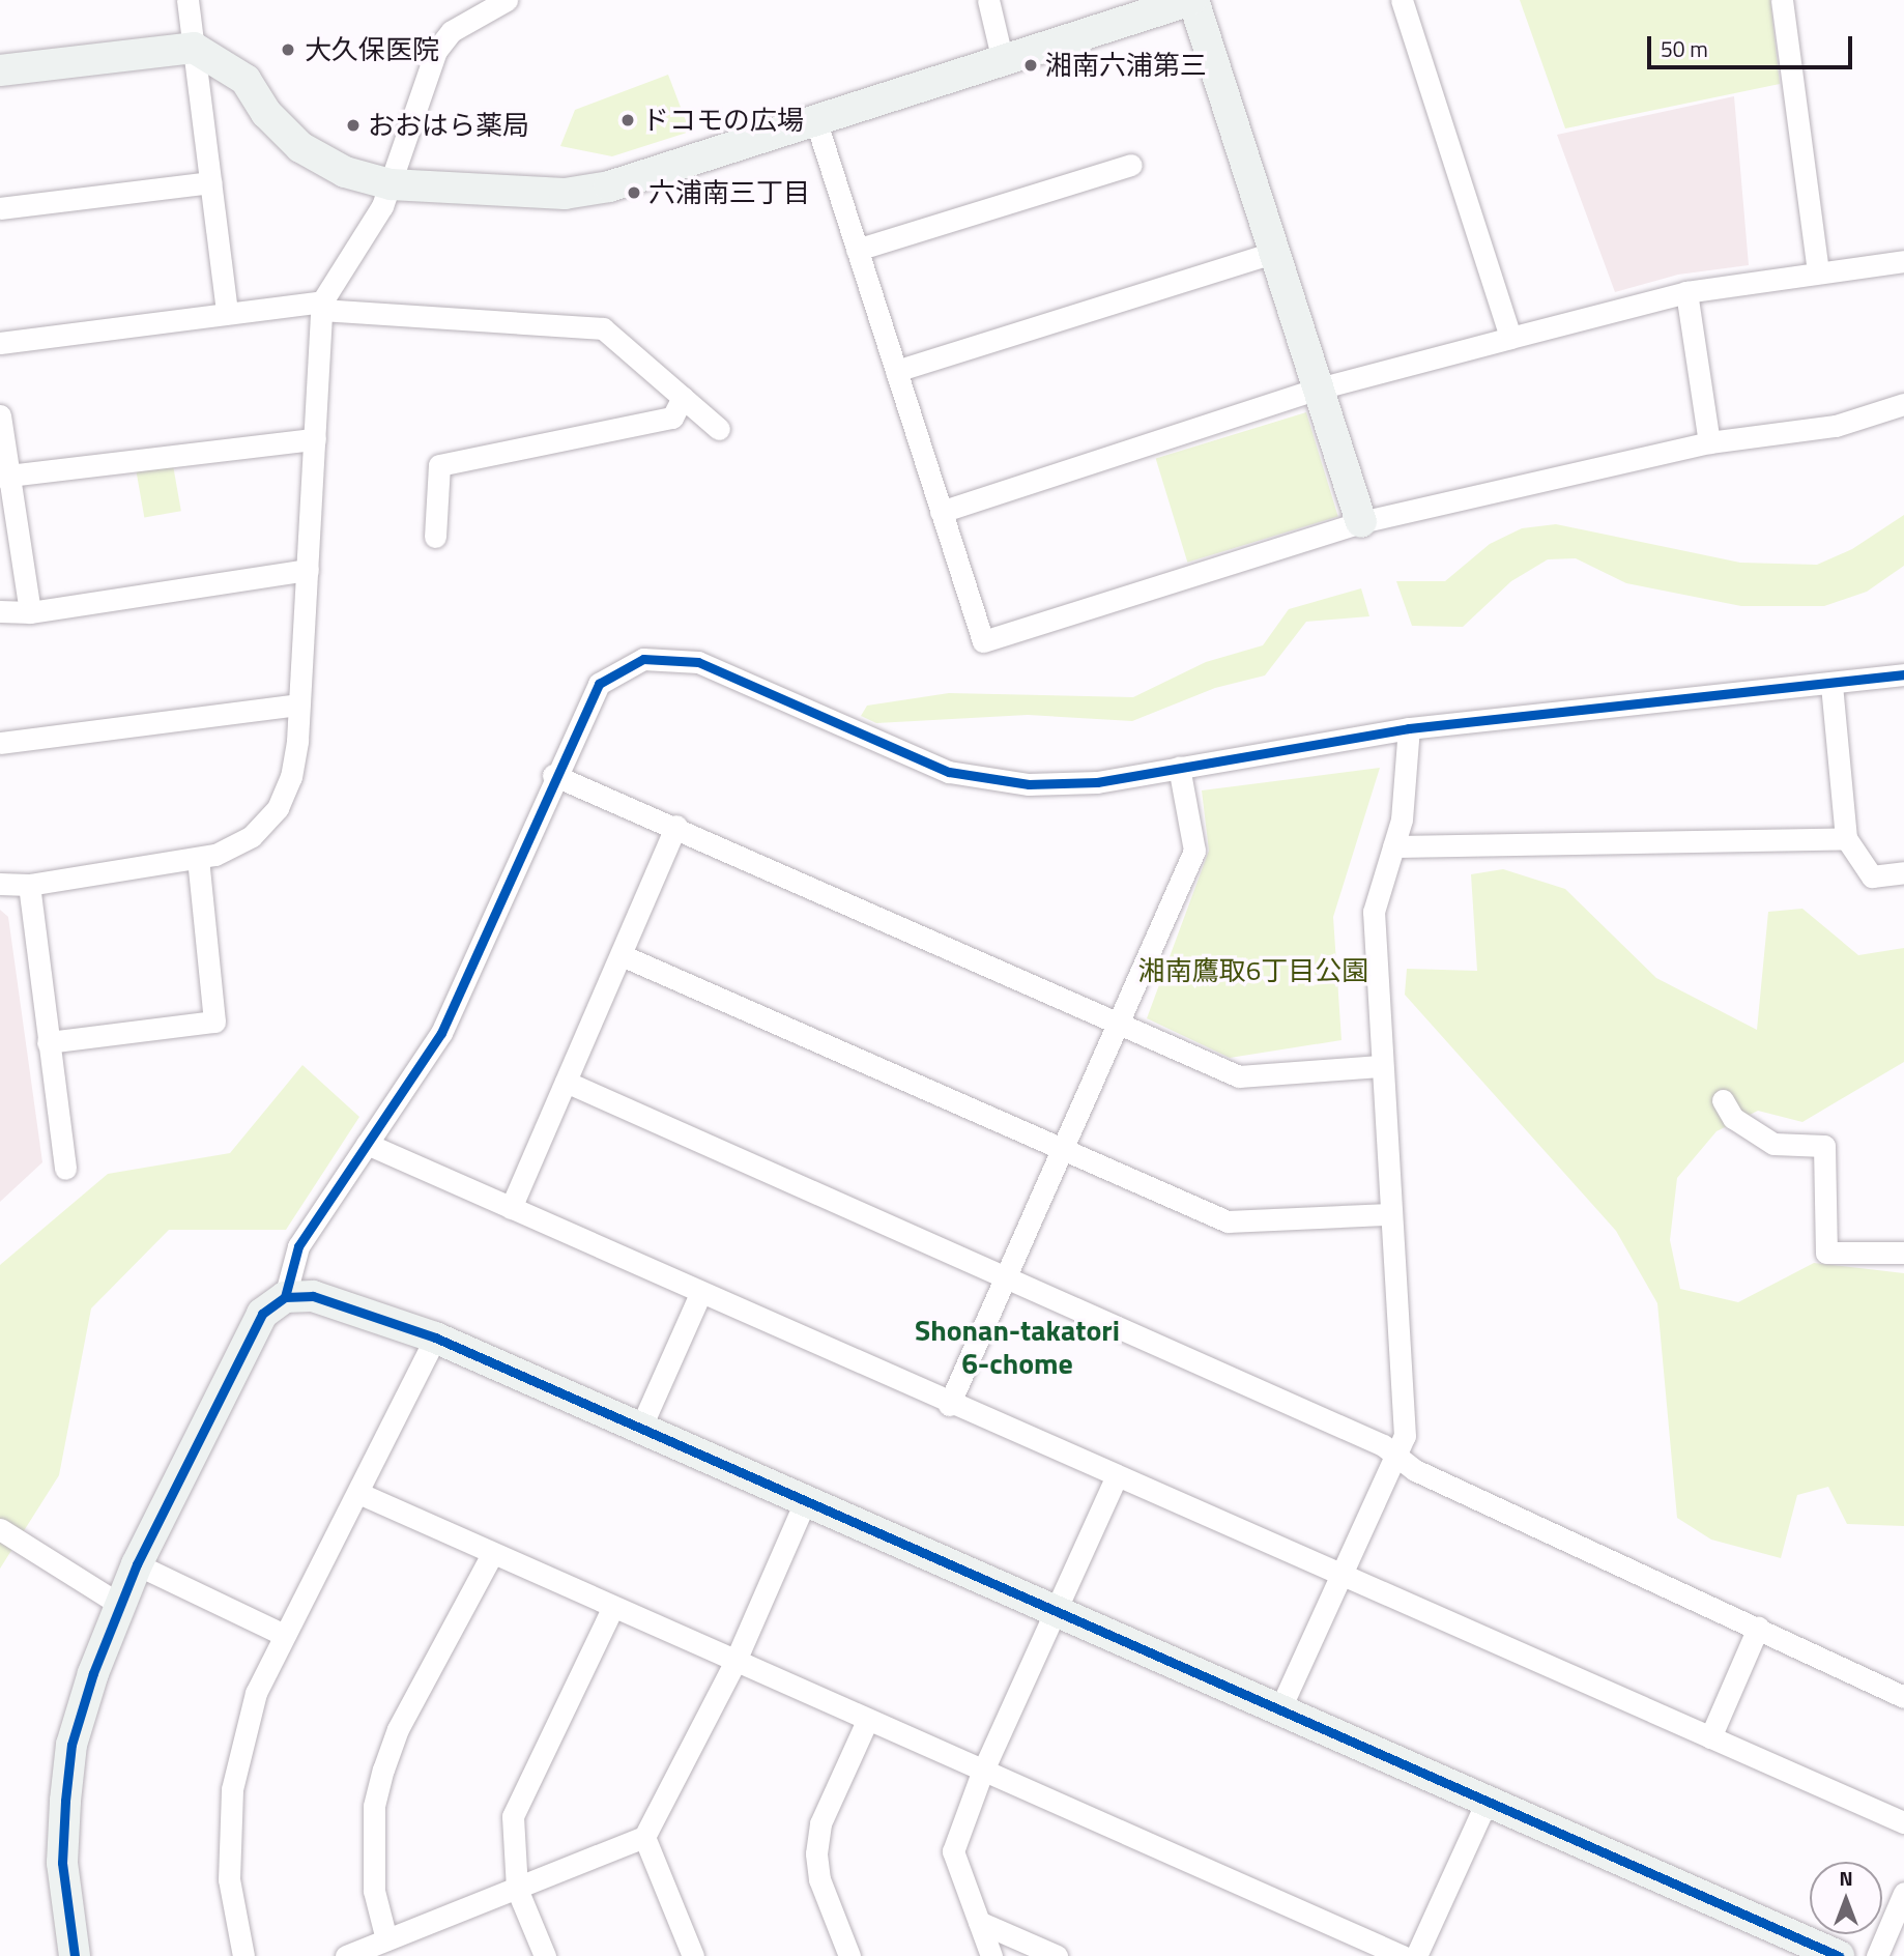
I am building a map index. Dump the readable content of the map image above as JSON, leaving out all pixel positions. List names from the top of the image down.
{
  "districts": ["Shonan-takatori 6-chome"],
  "parks": ["湘南鷹取6丁目公園"],
  "places": [
    "大久保医院",
    "湘南六浦第三",
    "ドコモの広場",
    "おおはら薬局",
    "六浦南三丁目"
  ],
  "scale_bar": "50 m",
  "north": "top"
}
